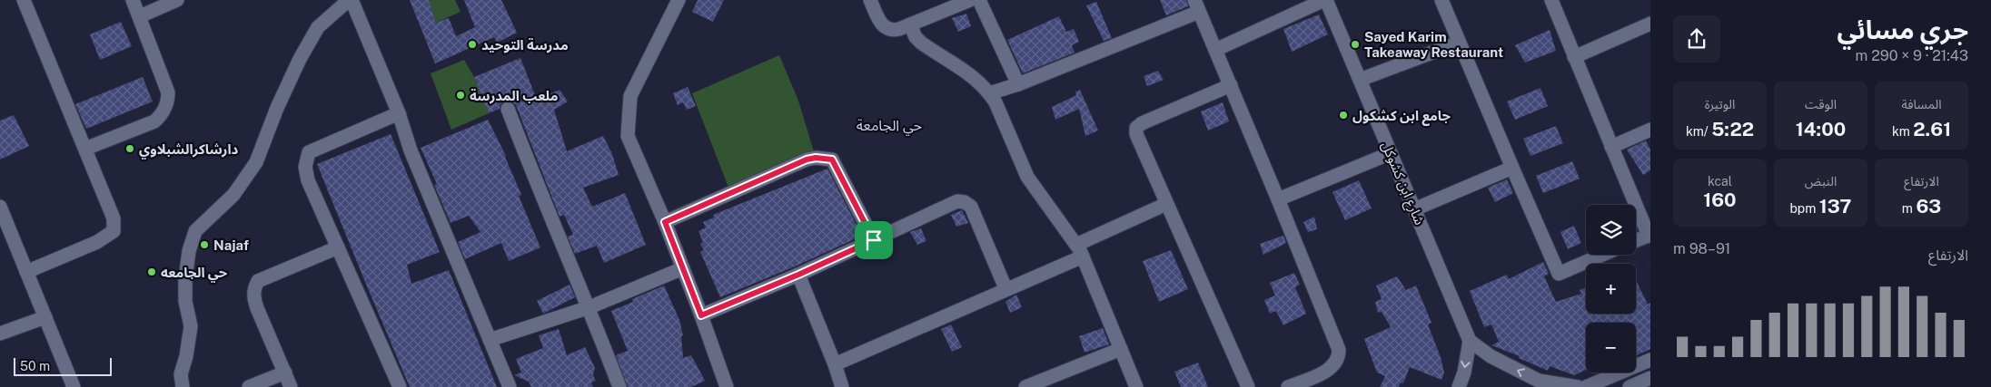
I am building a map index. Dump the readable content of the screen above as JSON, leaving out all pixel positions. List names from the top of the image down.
{
  "streets": {
    "street": ["شارع ابن كشوكل"]
  },
  "districts": ["حي الجامعة"],
  "places": [
    "مدرسة التوحيد",
    "Sayed Karim Takeaway Restaurant",
    "ملعب المدرسة",
    "جامع ابن كشكول",
    "دارشاكرالشبلاوي",
    "Najaf",
    "حي الجامعه"
  ],
  "scale_bar": "50 m",
  "page": {
    "heading": ["جري مسائي", "21:43 · 9 × 290 m"],
    "stats": [
      ["المسافة", "2.61 km"],
      ["الوقت", "14:00"],
      ["الوتيرة", "5:22 /km"],
      ["الارتفاع", "63 m"],
      ["النبض", "137 bpm"],
      ["kcal", "160"]
    ],
    "map_buttons": ["+", "−"],
    "chart": ["الارتفاع", "91–98 m"],
    "scale": "50 m"
  }
}
